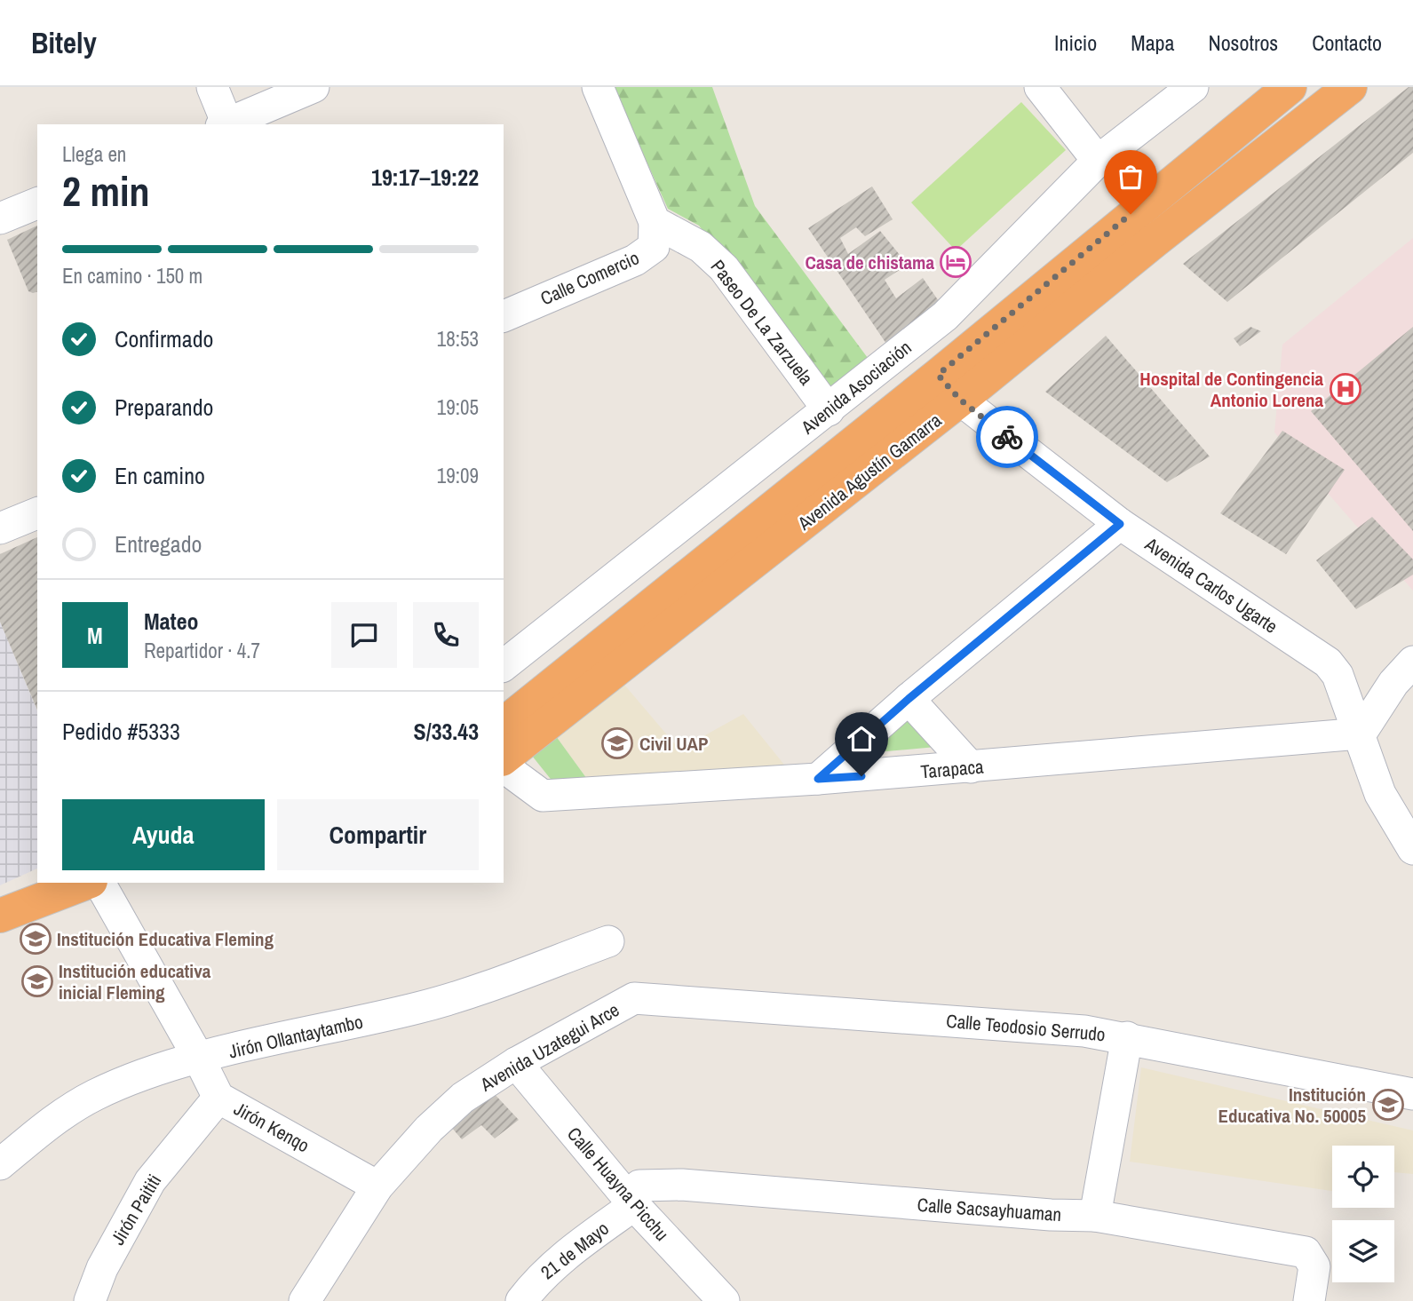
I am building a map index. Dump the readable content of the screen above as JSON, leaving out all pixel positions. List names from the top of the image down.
{
  "streets": {
    "highway": ["Avenida Agustín Gamarra"],
    "street": [
      "Calle Comercio",
      "Paseo De La Zarzuela",
      "Avenida Asociación",
      "Avenida Carlos Ugarte",
      "Tarapaca",
      "Calle Teodosio Serrudo",
      "Jirón Ollantaytambo",
      "Avenida Uzategui Arce",
      "Jirón Kenqo",
      "Calle Huayna Picchu",
      "Jirón Paititi",
      "Calle Sacsayhuaman",
      "21 de Mayo"
    ]
  },
  "crossings": [
    ["Calle Comercio", "Paseo De La Zarzuela"],
    ["Paseo De La Zarzuela", "Avenida Asociación"],
    ["Avenida Agustín Gamarra", "Avenida Carlos Ugarte"],
    ["Avenida Carlos Ugarte", "Tarapaca"],
    ["Calle Teodosio Serrudo", "Avenida Uzategui Arce"],
    ["Jirón Ollantaytambo", "Jirón Kenqo"],
    ["Avenida Uzategui Arce", "Jirón Kenqo"],
    ["Avenida Uzategui Arce", "Calle Huayna Picchu"],
    ["Jirón Kenqo", "Jirón Paititi"],
    ["Calle Huayna Picchu", "Calle Sacsayhuaman"],
    ["Calle Huayna Picchu", "21 de Mayo"],
    ["Calle Sacsayhuaman", "21 de Mayo"]
  ],
  "places": {
    "hotel": ["Casa de chistama"],
    "hospital": ["Hospital de Contingencia Antonio Lorena"],
    "school or university": [
      "Civil UAP",
      "Institución Educativa Fleming",
      "Institución educativa inicial Fleming",
      "Institución Educativa No. 50005"
    ]
  },
  "page": {
    "header": "Bitely",
    "nav": [
      "Inicio",
      "Mapa",
      "Nosotros",
      "Contacto"
    ],
    "heading": ["2 min", "Llega en", "19:17–19:22"],
    "panel": [
      "Mateo",
      "Repartidor · 4.7",
      "Pedido #5333",
      "S/33.43"
    ],
    "bar": "En camino · 150 m",
    "list": [
      ["Confirmado", "18:53"],
      ["Preparando", "19:05"],
      ["En camino", "19:09"],
      "Entregado"
    ],
    "round": "M",
    "buttons": ["Ayuda", "Compartir"]
  }
}
